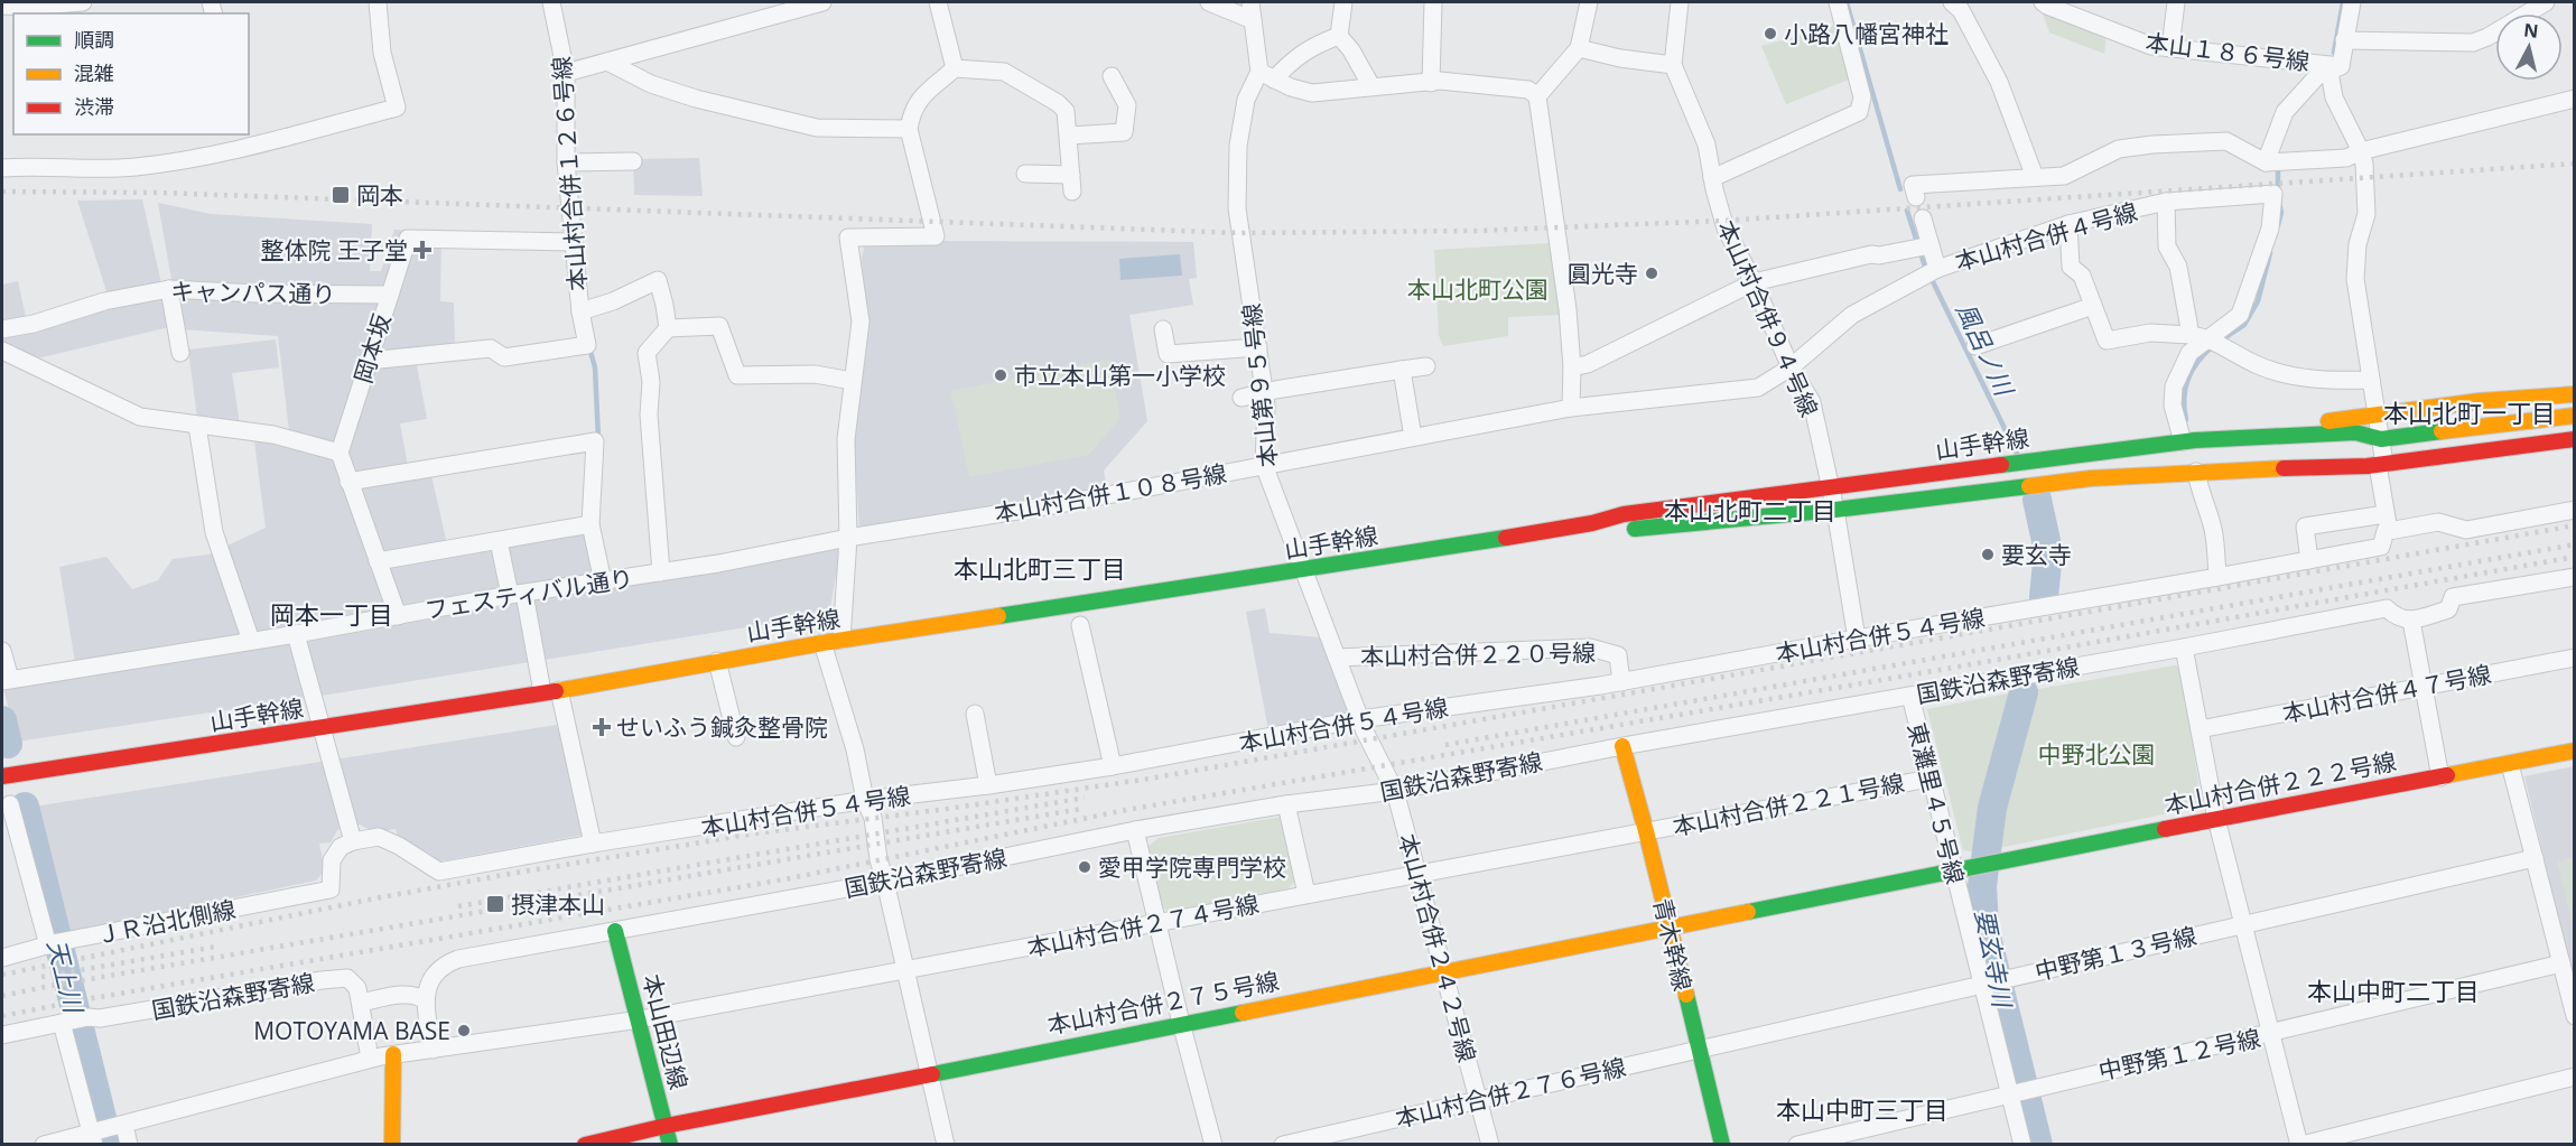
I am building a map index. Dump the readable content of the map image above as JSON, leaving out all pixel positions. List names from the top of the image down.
{
  "streets": {
    "street": [
      "本山１８６号線",
      "本山村合併１２６号線",
      "本山村合併４号線",
      "キャンパス通り",
      "本山村合併９４号線",
      "岡本坂",
      "本山第９５号線",
      "山手幹線",
      "本山村合併１０８号線",
      "フェスティバル通り",
      "本山村合併５４号線",
      "本山村合併２２０号線",
      "国鉄沿森野寄線",
      "本山村合併４７号線",
      "本山村合併２２２号線",
      "東灘里４５号線",
      "本山村合併２２１号線",
      "ＪＲ沿北側線",
      "本山村合併２７４号線",
      "青木幹線",
      "本山村合併２４２号線",
      "中野第１３号線",
      "本山村合併２７５号線",
      "本山田辺線",
      "中野第１２号線",
      "本山村合併２７６号線"
    ]
  },
  "crossings": [
    ["本山村合併１２６号線", "岡本坂"],
    ["本山村合併４号線", "本山村合併９４号線"],
    ["本山村合併４号線", "本山村合併１０８号線"],
    ["キャンパス通り", "岡本坂"],
    ["本山村合併９４号線", "山手幹線"],
    ["本山村合併９４号線", "本山村合併５４号線"],
    ["本山第９５号線", "山手幹線"],
    ["本山第９５号線", "本山村合併１０８号線"],
    ["本山第９５号線", "本山村合併５４号線"],
    ["本山第９５号線", "本山村合併２２０号線"],
    ["本山第９５号線", "国鉄沿森野寄線"],
    ["本山第９５号線", "本山村合併２４２号線"],
    ["本山村合併１０８号線", "フェスティバル通り"],
    ["本山村合併５４号線", "本山村合併２２０号線"],
    ["本山村合併５４号線", "ＪＲ沿北側線"],
    ["国鉄沿森野寄線", "東灘里４５号線"],
    ["国鉄沿森野寄線", "青木幹線"],
    ["国鉄沿森野寄線", "本山村合併２４２号線"],
    ["国鉄沿森野寄線", "本山田辺線"],
    ["本山村合併２２２号線", "東灘里４５号線"],
    ["東灘里４５号線", "本山村合併２２１号線"],
    ["東灘里４５号線", "中野第１３号線"],
    ["東灘里４５号線", "中野第１２号線"],
    ["本山村合併２２１号線", "本山村合併２７４号線"],
    ["本山村合併２２１号線", "青木幹線"],
    ["本山村合併２７４号線", "青木幹線"],
    ["本山村合併２７４号線", "本山村合併２４２号線"],
    ["本山村合併２７４号線", "本山田辺線"],
    ["青木幹線", "中野第１３号線"],
    ["青木幹線", "本山村合併２７５号線"],
    ["青木幹線", "本山村合併２７６号線"],
    ["本山村合併２４２号線", "本山村合併２７５号線"],
    ["本山村合併２４２号線", "本山村合併２７６号線"],
    ["中野第１３号線", "本山村合併２７６号線"],
    ["本山村合併２７５号線", "本山田辺線"]
  ],
  "districts": [
    "本山北町一丁目",
    "本山北町二丁目",
    "本山北町三丁目",
    "岡本一丁目",
    "本山中町二丁目",
    "本山中町三丁目"
  ],
  "water": ["風呂ノ川", "要玄寺川", "天上川"],
  "parks": ["本山北町公園", "中野北公園"],
  "places": {
    "other": [
      "小路八幡宮神社",
      "圓光寺",
      "市立本山第一小学校",
      "要玄寺",
      "愛甲学院専門学校",
      "MOTOYAMA BASE"
    ],
    "transit": ["岡本", "摂津本山"],
    "health": ["整体院 王子堂", "せいふう鍼灸整骨院"]
  },
  "legend": ["順調", "混雑", "渋滞"],
  "north": "top"
}
